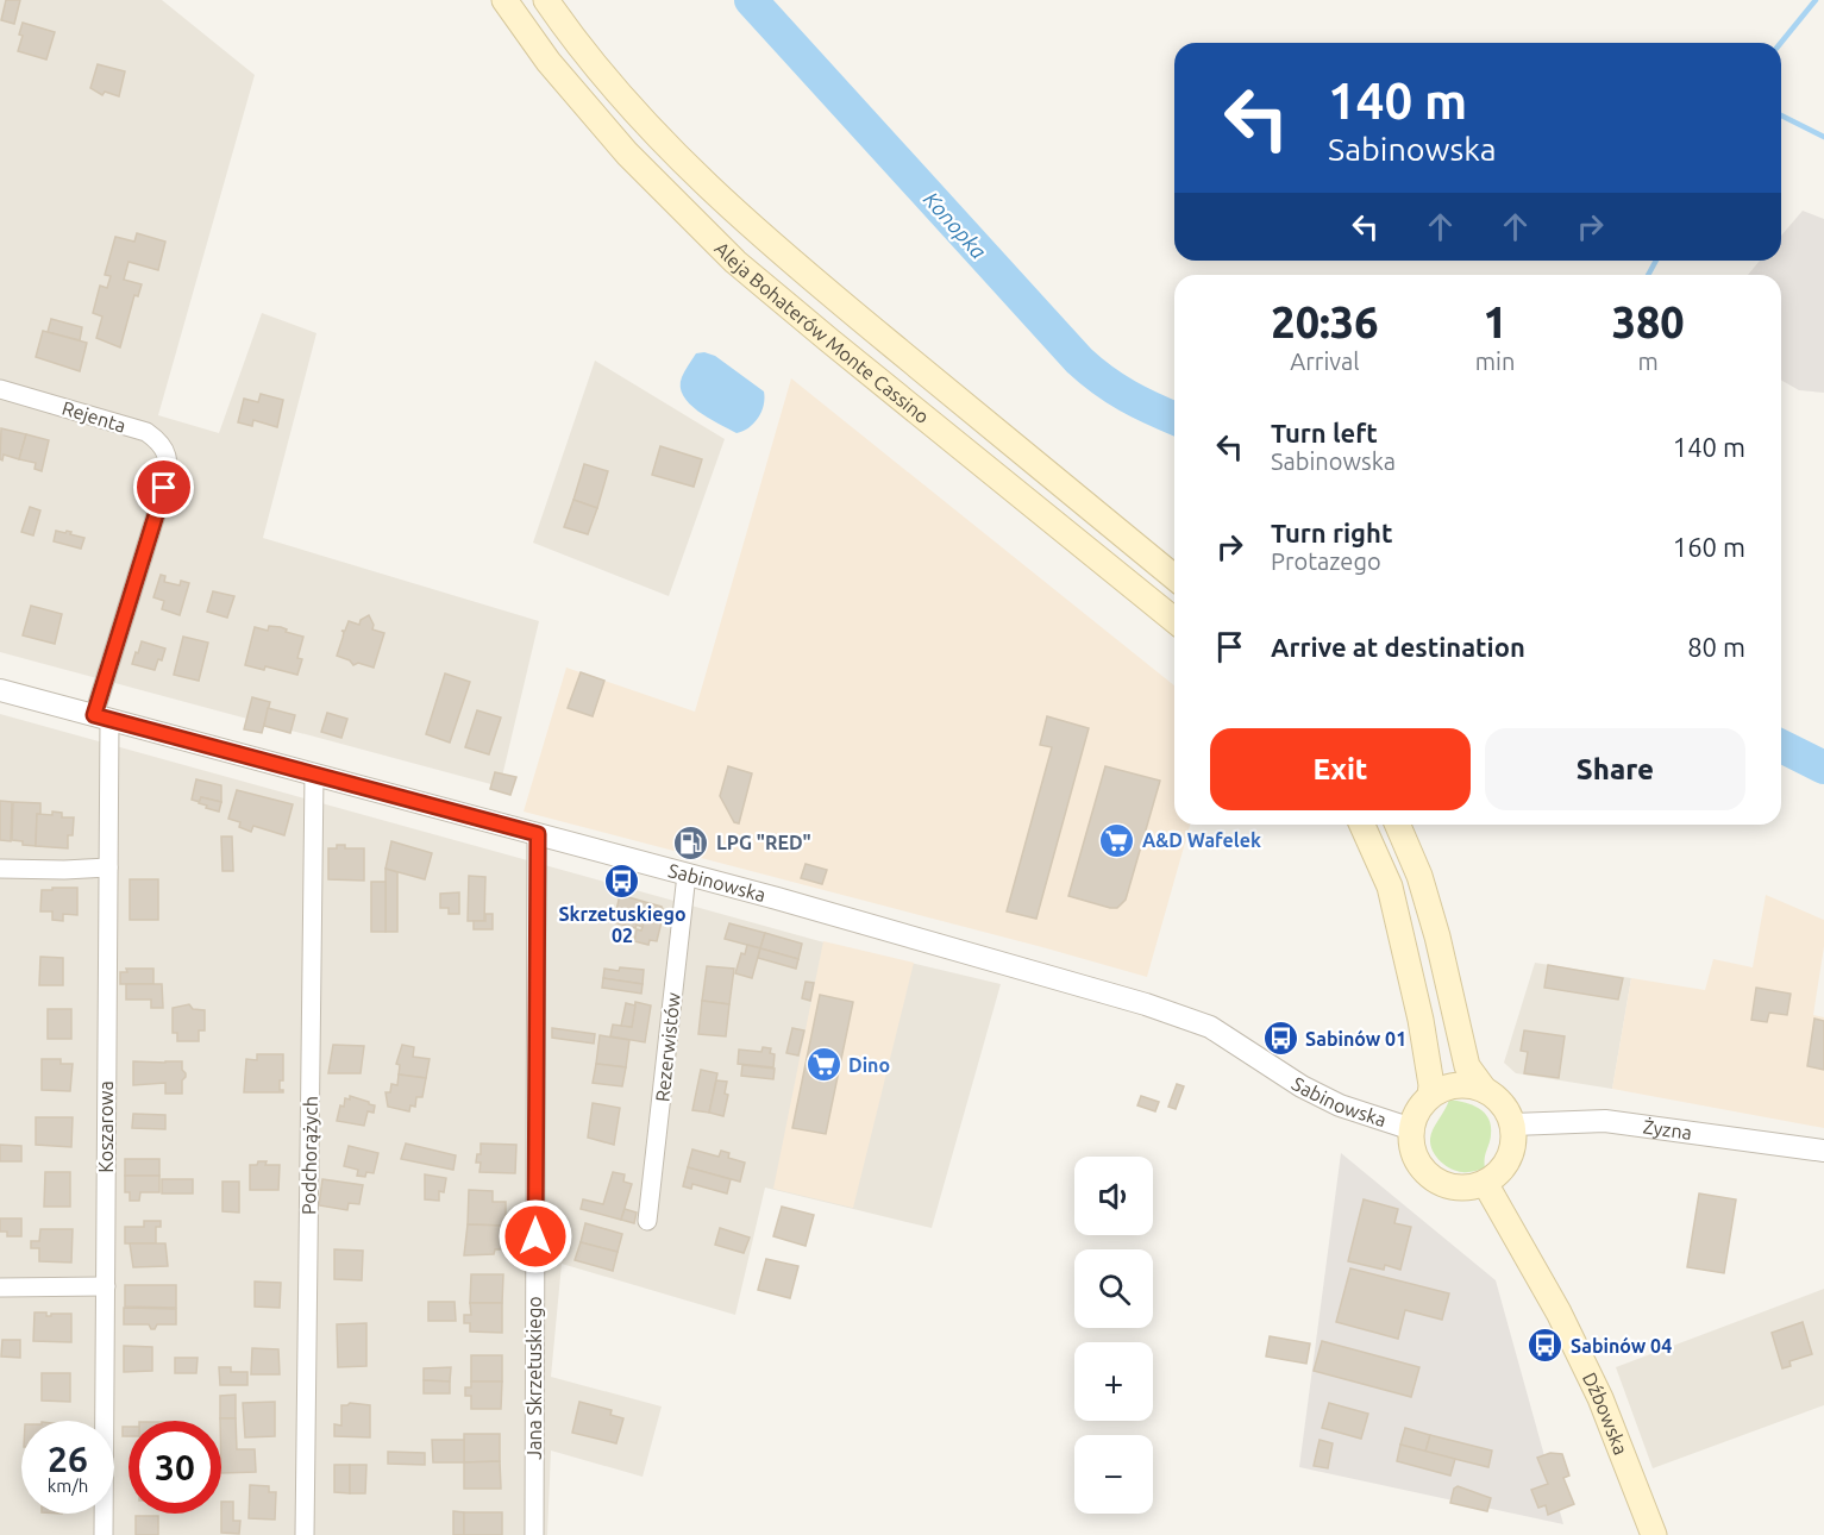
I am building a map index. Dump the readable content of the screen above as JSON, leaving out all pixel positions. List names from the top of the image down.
{
  "streets": {
    "main road": ["Aleja Bohaterów Monte Cassino", "Dźbowska"],
    "street": [
      "Rejenta",
      "Sabinowska",
      "Rezerwistów",
      "Koszarowa",
      "Żyzna",
      "Podchorążych",
      "Jana Skrzetuskiego"
    ]
  },
  "crossings": [
    ["Rejenta", "Koszarowa"],
    ["Sabinowska", "Rezerwistów"],
    ["Sabinowska", "Koszarowa"],
    ["Sabinowska", "Żyzna"],
    ["Sabinowska", "Podchorążych"],
    ["Sabinowska", "Jana Skrzetuskiego"],
    ["Sabinowska", "Dźbowska"],
    ["Żyzna", "Dźbowska"]
  ],
  "water": ["Konopka"],
  "places": {
    "supermarket": ["A&D Wafelek", "Dino"],
    "fuel station": ["LPG \"RED\""],
    "bus stop": ["Skrzetuskiego 02", "Sabinów 01", "Sabinów 04"]
  },
  "page": {
    "turn": ["140 m", "Sabinowska"],
    "eta": [
      "20:36",
      "Arrival",
      "1",
      "min",
      "380",
      "m"
    ],
    "list": [
      {
        "name": "Turn left",
        "note": "Sabinowska",
        "value": "140 m"
      },
      {
        "name": "Turn right",
        "note": "Protazego",
        "value": "160 m"
      },
      {
        "name": "Arrive at destination",
        "value": "80 m"
      }
    ],
    "buttons": ["Exit", "Share"],
    "map_buttons": ["+", "−"],
    "speed": "26 km/h",
    "limit": "30"
  }
}
